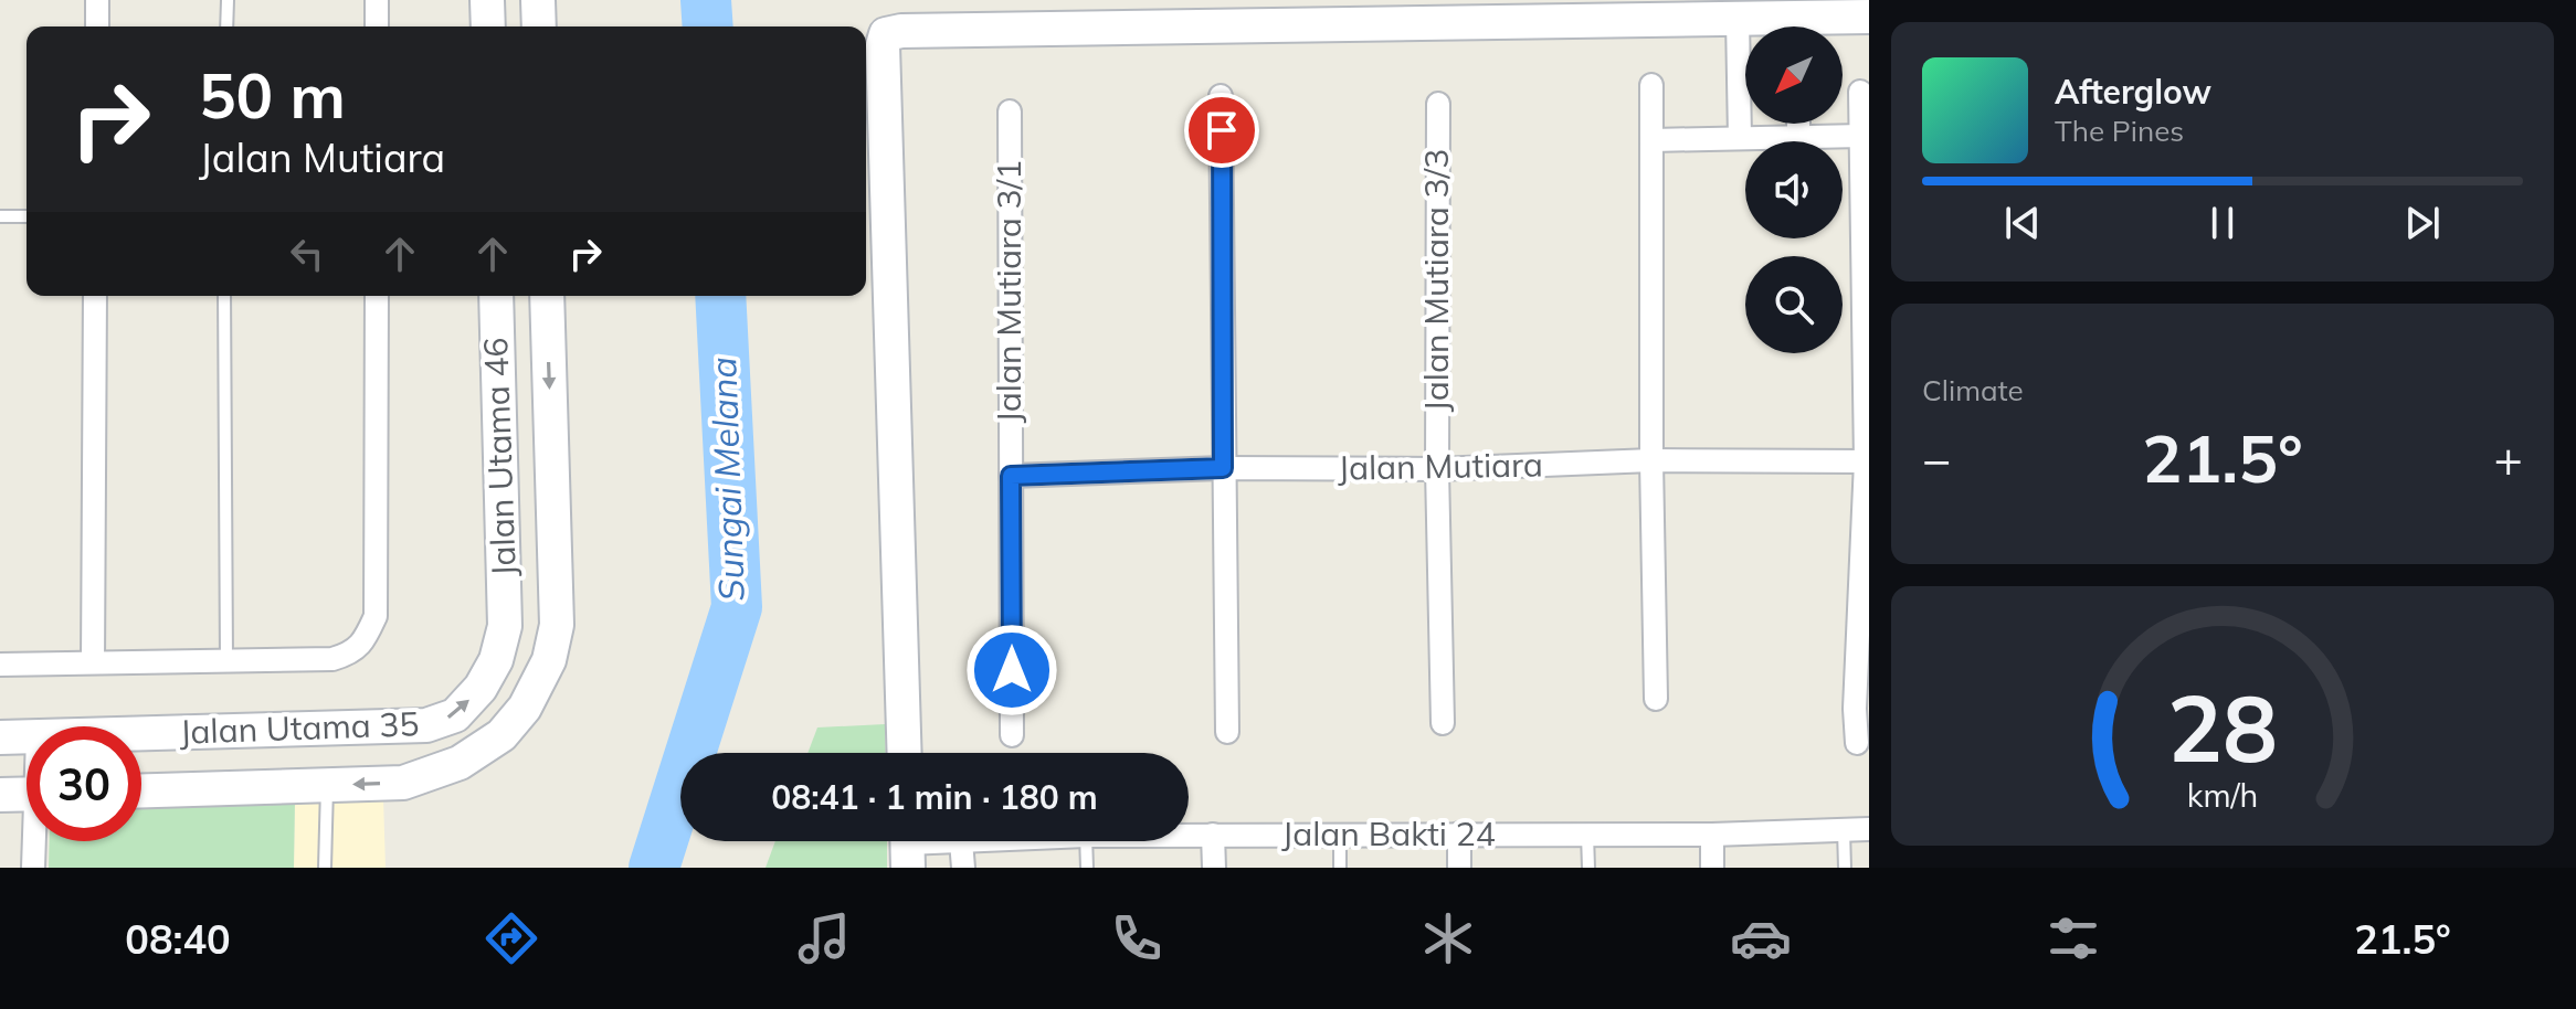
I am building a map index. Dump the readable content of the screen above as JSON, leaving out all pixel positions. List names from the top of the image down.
{
  "streets": {
    "street": [
      "Jalan Mutiara 3/3",
      "Jalan Mutiara 3/1",
      "Jalan Utama 46",
      "Jalan Mutiara",
      "Jalan Utama 35",
      "Jalan Bakti 24"
    ]
  },
  "crossings": [
    ["Jalan Mutiara 3/3", "Jalan Mutiara"],
    ["Jalan Mutiara 3/1", "Jalan Mutiara"],
    ["Jalan Utama 46", "Jalan Utama 35"]
  ],
  "water": ["Sungai Melana"],
  "north": "bottom left",
  "page": {
    "turn": ["50 m", "Jalan Mutiara"],
    "song": ["Afterglow", "The Pines"],
    "tile": "Climate",
    "heat": ["−", "21.5°", "+"],
    "limit": "30",
    "trip": "08:41 · 1 min · 180 m",
    "tabs": ["08:40", "21.5°"],
    "gauge": ["28", "km/h"]
  }
}
